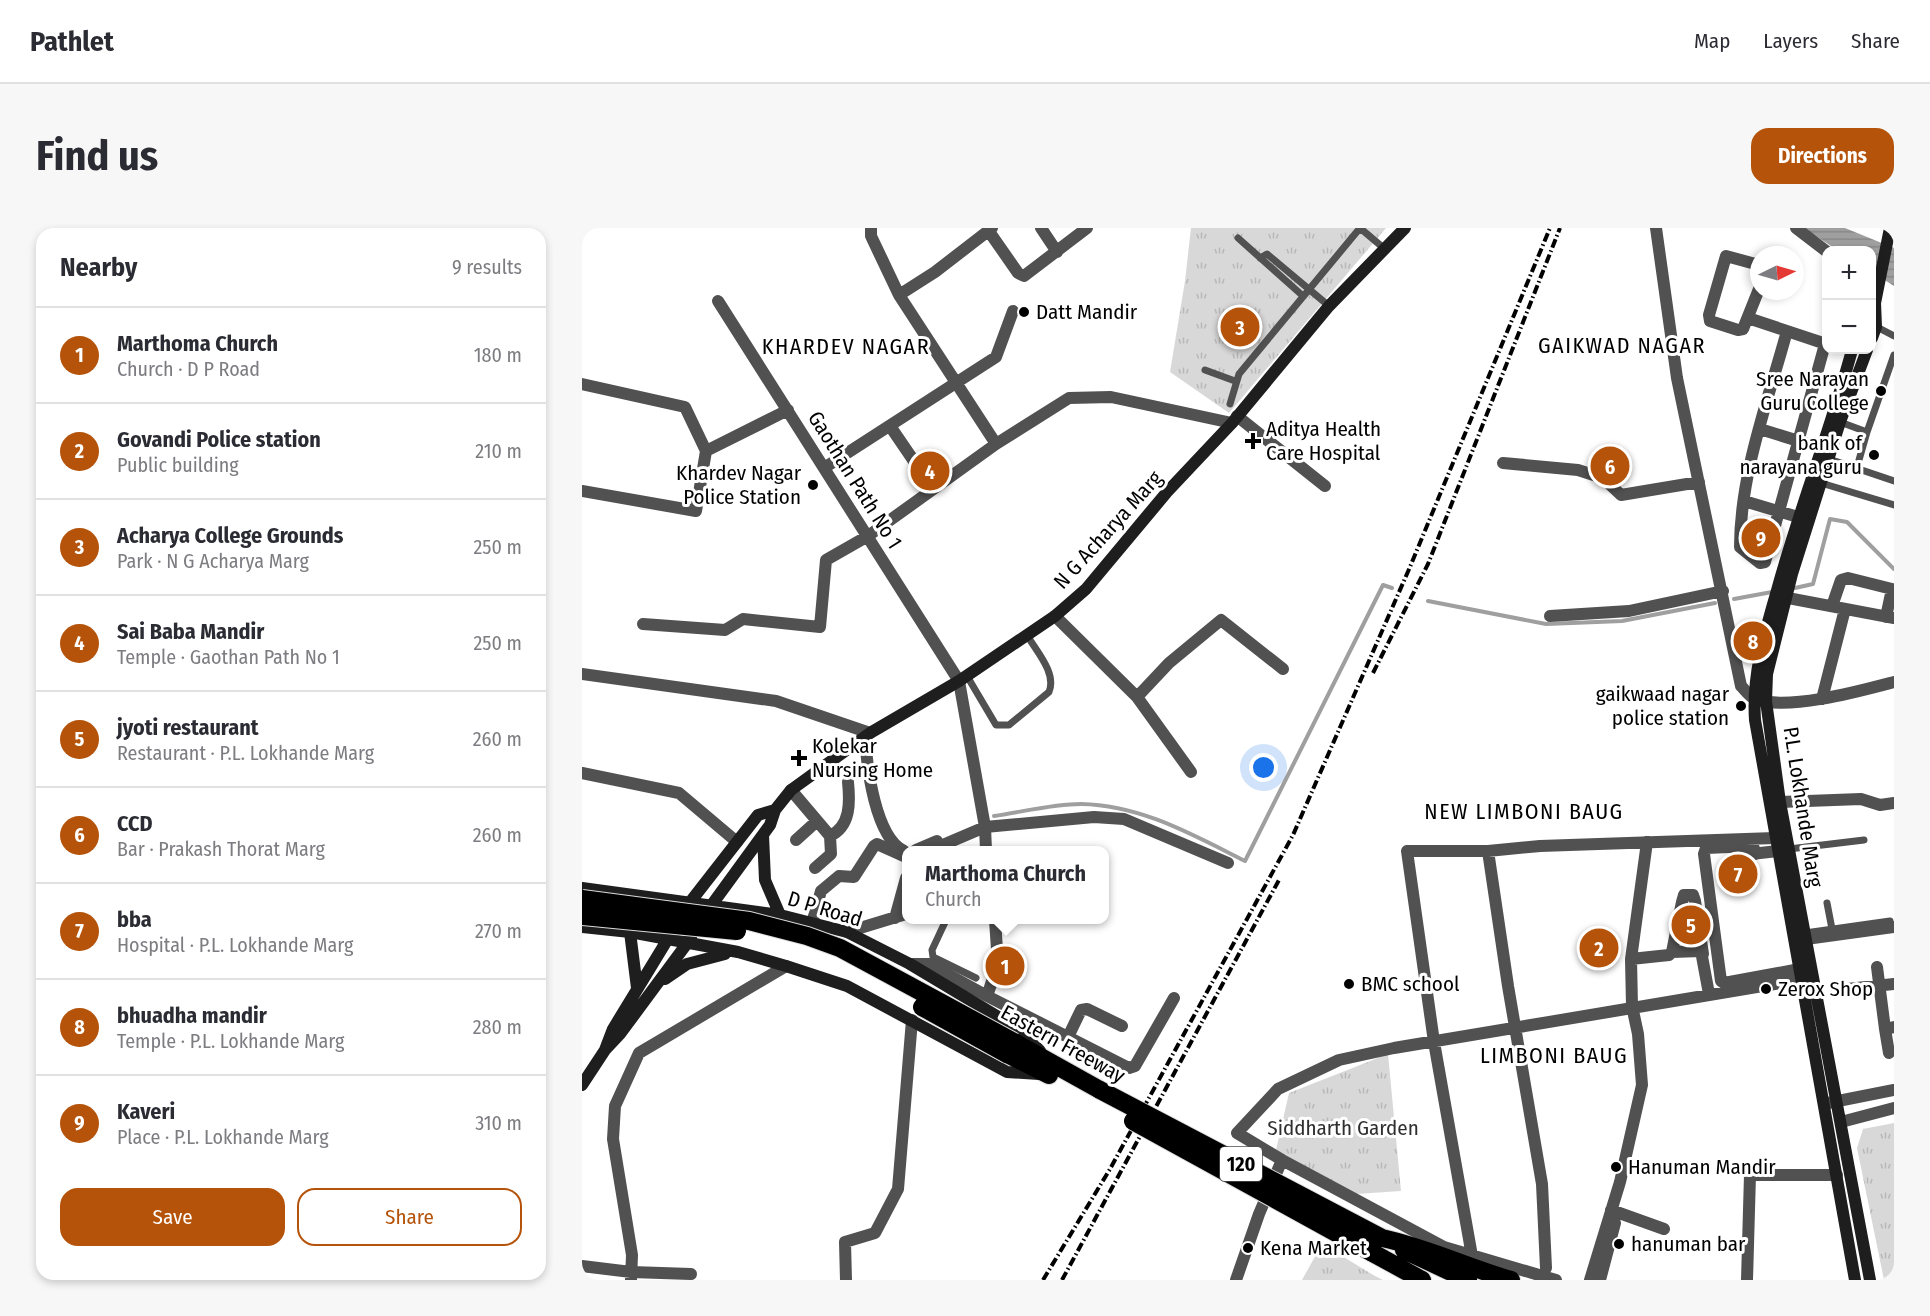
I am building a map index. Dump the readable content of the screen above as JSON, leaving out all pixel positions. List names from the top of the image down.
{
  "streets": {
    "highway": ["Eastern Freeway", "120"],
    "main road": ["N G Acharya Marg", "P.L. Lokhande Marg", "D P Road"],
    "street": ["Gaothan Path No 1"]
  },
  "crossings": [
    ["Gaothan Path No 1", "N G Acharya Marg"],
    ["N G Acharya Marg", "D P Road"],
    ["D P Road", "Eastern Freeway"]
  ],
  "districts": [
    "GAIKWAD NAGAR",
    "KHARDEV NAGAR",
    "NEW LIMBONI BAUG",
    "LIMBONI BAUG"
  ],
  "parks": ["Siddharth Garden"],
  "places": {
    "other": [
      "Datt Mandir",
      "Sree Narayan Guru College",
      "bank of narayana guru",
      "Khardev Nagar Police Station",
      "gaikwaad nagar police station",
      "BMC school",
      "Zerox Shop",
      "Hanuman Mandir",
      "hanuman bar",
      "Kena Market"
    ],
    "health": ["Aditya Health Care Hospital", "Kolekar Nursing Home"]
  },
  "north": "right",
  "page": {
    "header": "Pathlet",
    "nav": ["Map", "Layers", "Share"],
    "buttons": [
      "Directions",
      ["Save", "Share"]
    ],
    "title": "Find us",
    "heading": ["Nearby", "9 results"],
    "map_buttons": ["+", "−"],
    "pins": [
      "3",
      "6",
      "4",
      "9",
      "8",
      "7",
      "5",
      "2",
      "1"
    ],
    "list": [
      {
        "mark": "1",
        "name": "Marthoma Church",
        "note": "Church · D P Road",
        "value": "180 m"
      },
      {
        "mark": "2",
        "name": "Govandi Police station",
        "note": "Public building",
        "value": "210 m"
      },
      {
        "mark": "3",
        "name": "Acharya College Grounds",
        "note": "Park · N G Acharya Marg",
        "value": "250 m"
      },
      {
        "mark": "4",
        "name": "Sai Baba Mandir",
        "note": "Temple · Gaothan Path No 1",
        "value": "250 m"
      },
      {
        "mark": "5",
        "name": "jyoti restaurant",
        "note": "Restaurant · P.L. Lokhande Marg",
        "value": "260 m"
      },
      {
        "mark": "6",
        "name": "CCD",
        "note": "Bar · Prakash Thorat Marg",
        "value": "260 m"
      },
      {
        "mark": "7",
        "name": "bba",
        "note": "Hospital · P.L. Lokhande Marg",
        "value": "270 m"
      },
      {
        "mark": "8",
        "name": "bhuadha mandir",
        "note": "Temple · P.L. Lokhande Marg",
        "value": "280 m"
      },
      {
        "mark": "9",
        "name": "Kaveri",
        "note": "Place · P.L. Lokhande Marg",
        "value": "310 m"
      }
    ],
    "popup": ["Marthoma Church", "Church"]
  }
}
